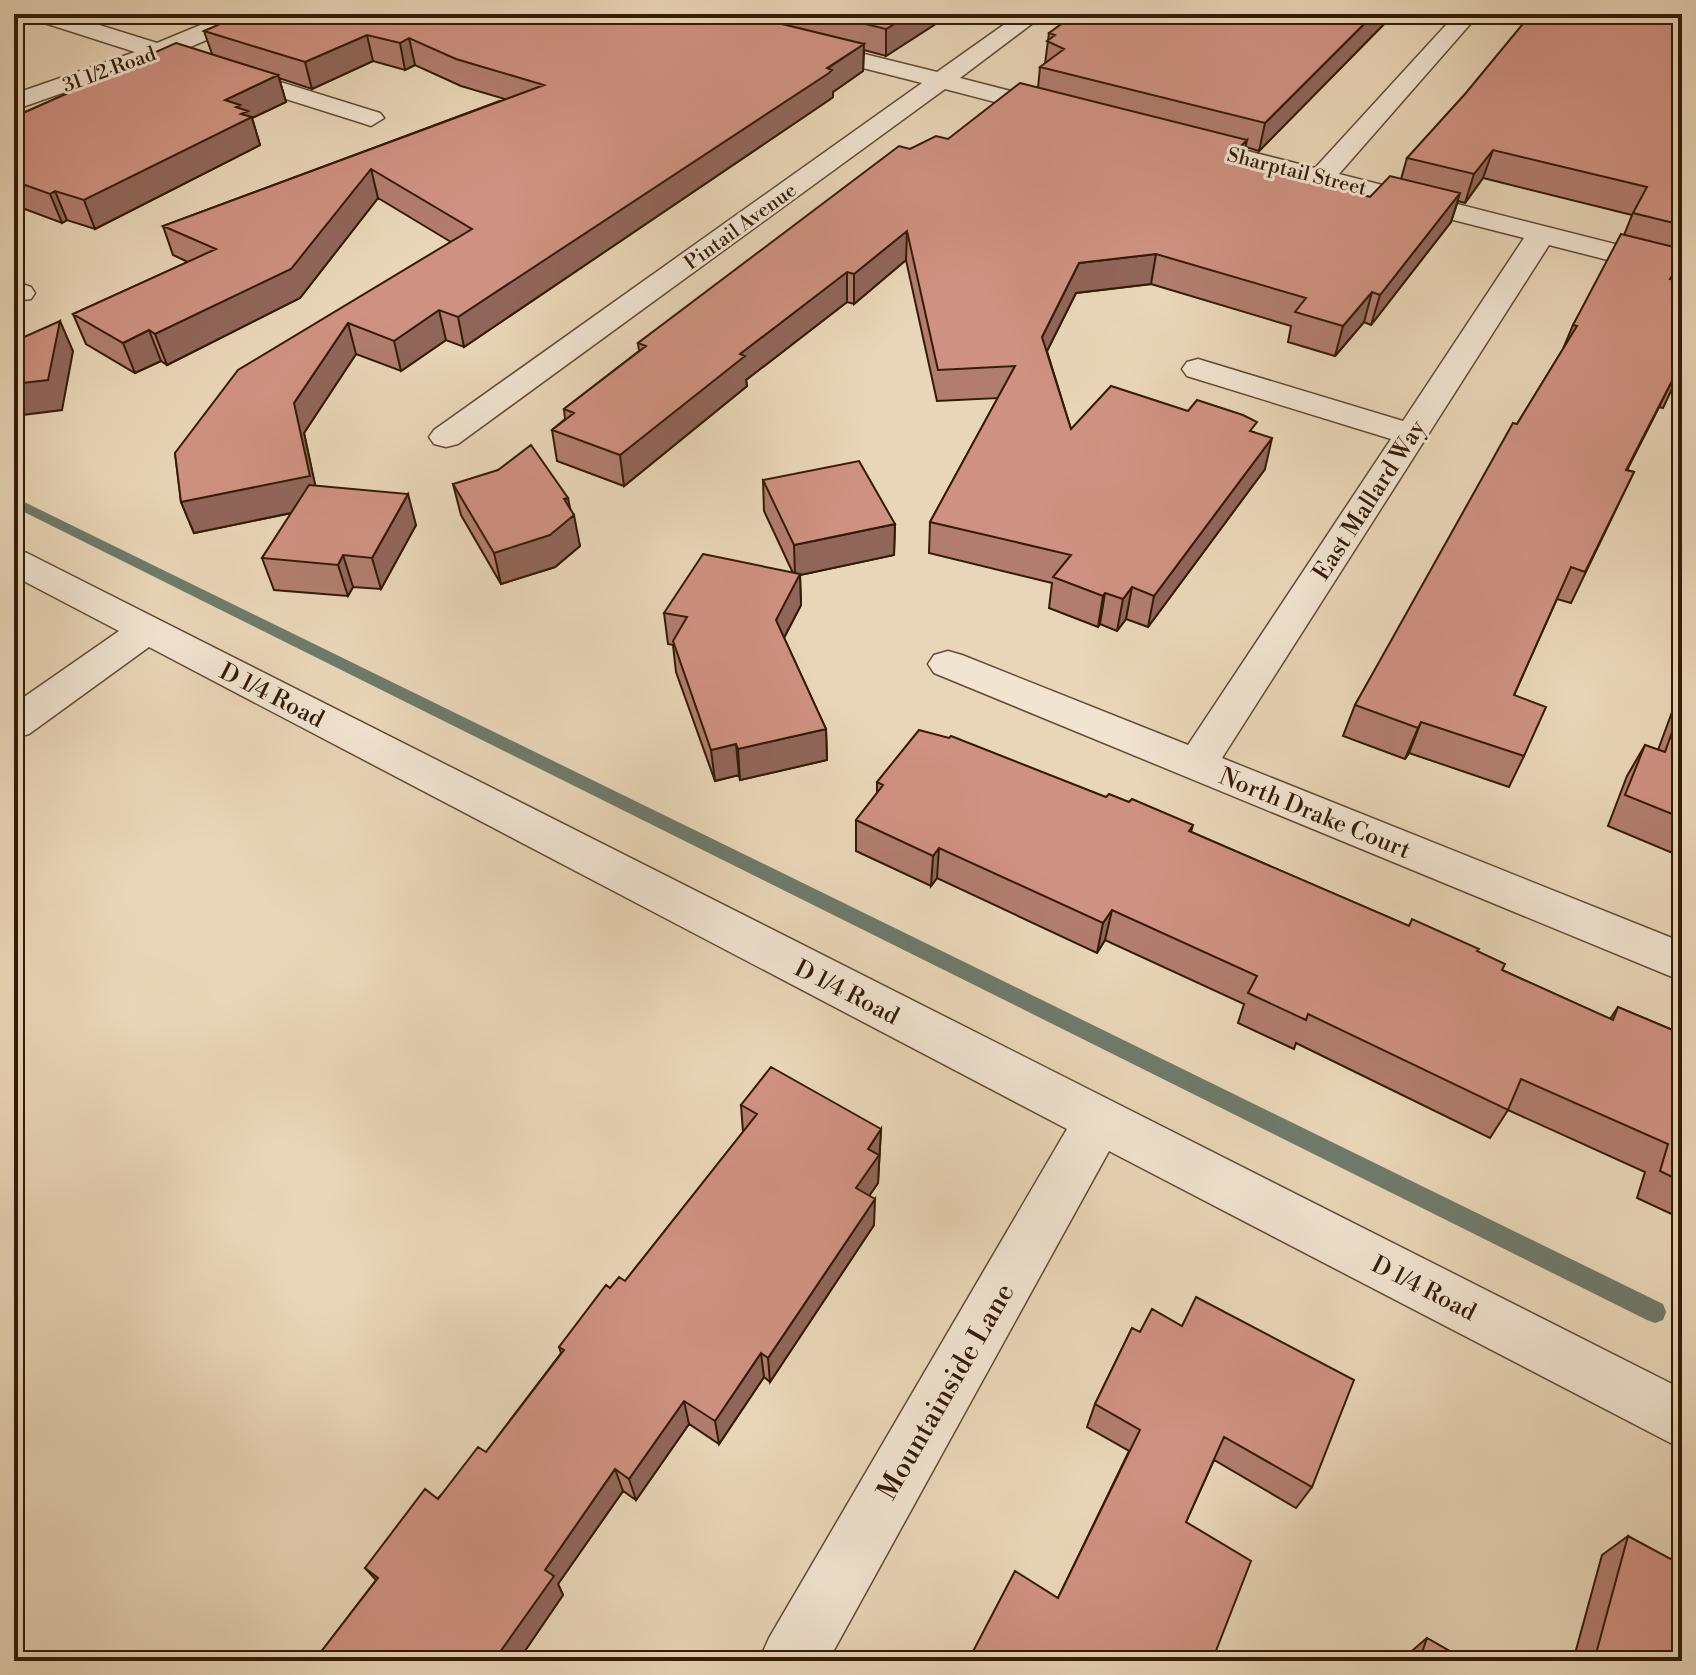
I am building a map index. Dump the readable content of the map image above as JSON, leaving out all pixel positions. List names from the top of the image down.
{
  "streets": {
    "street": [
      "31 1/2 Road",
      "Sharptail Street",
      "Pintail Avenue",
      "East Mallard Way",
      "D 1/4 Road",
      "North Drake Court",
      "Mountainside Lane"
    ]
  },
  "crossings": [
    ["Sharptail Street", "East Mallard Way"],
    ["East Mallard Way", "North Drake Court"],
    ["D 1/4 Road", "Mountainside Lane"]
  ]
}
